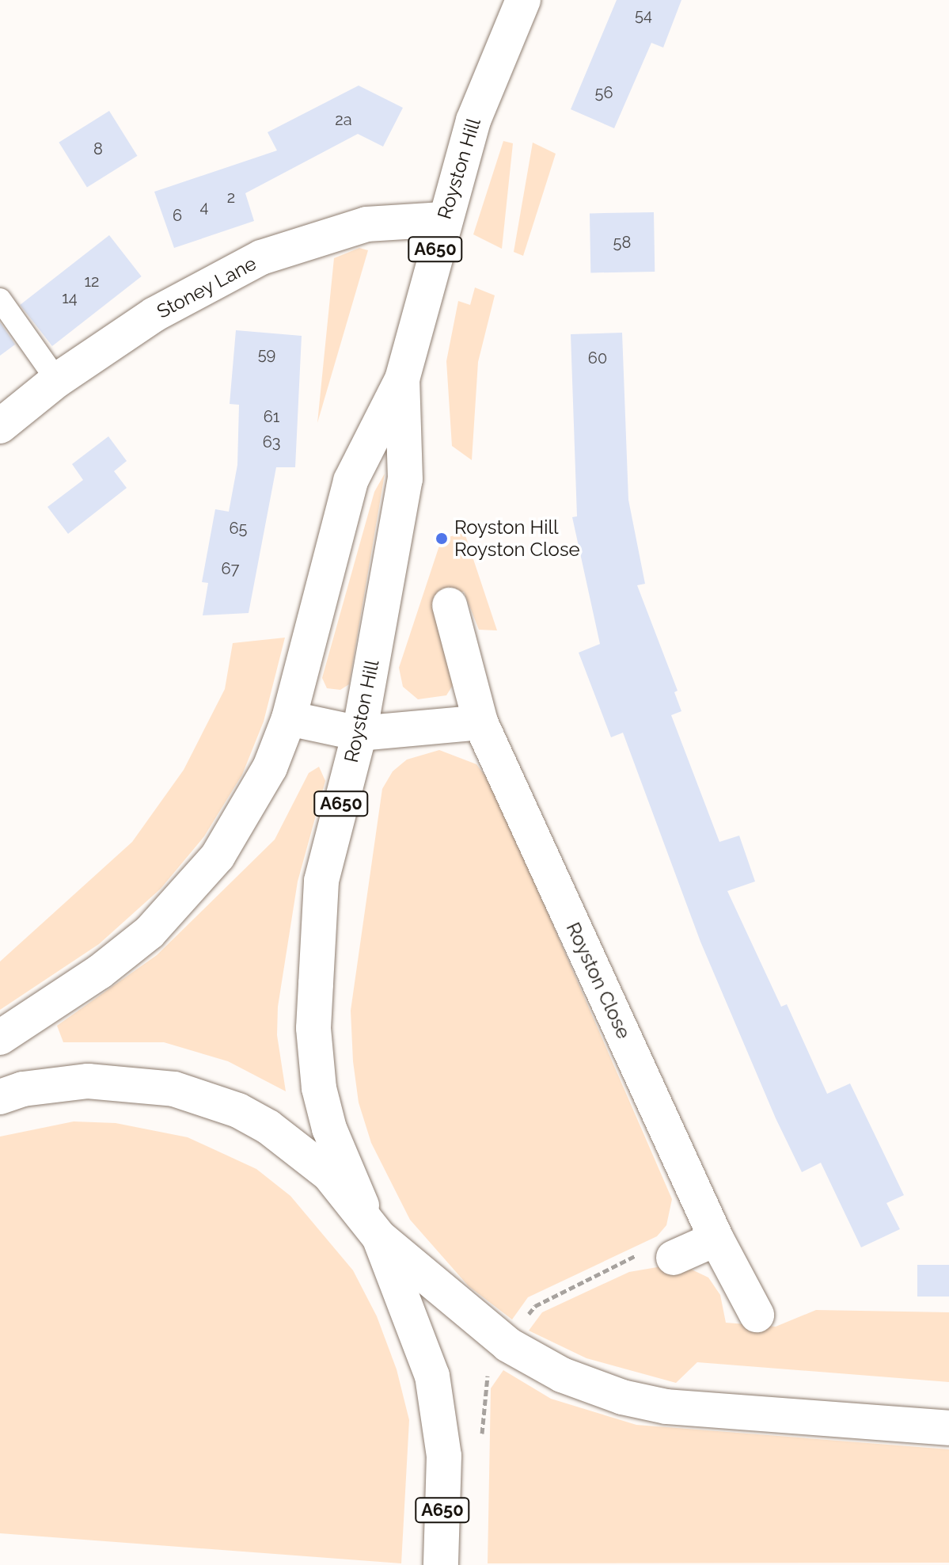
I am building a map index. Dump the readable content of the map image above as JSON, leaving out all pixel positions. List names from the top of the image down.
{
  "streets": {
    "main road": [
      "Royston Hill",
      "A650",
      "Stoney Lane",
      "Royston Close"
    ]
  },
  "crossings": [
    ["Royston Hill", "A650"],
    ["Royston Hill", "Stoney Lane"]
  ],
  "places": ["Royston Hill Royston Close"],
  "house_numbers": [
    "54",
    "56",
    "2a",
    "8",
    "2",
    "4",
    "6",
    "58",
    "12",
    "14",
    "59",
    "60",
    "61",
    "63",
    "65",
    "67"
  ]
}
